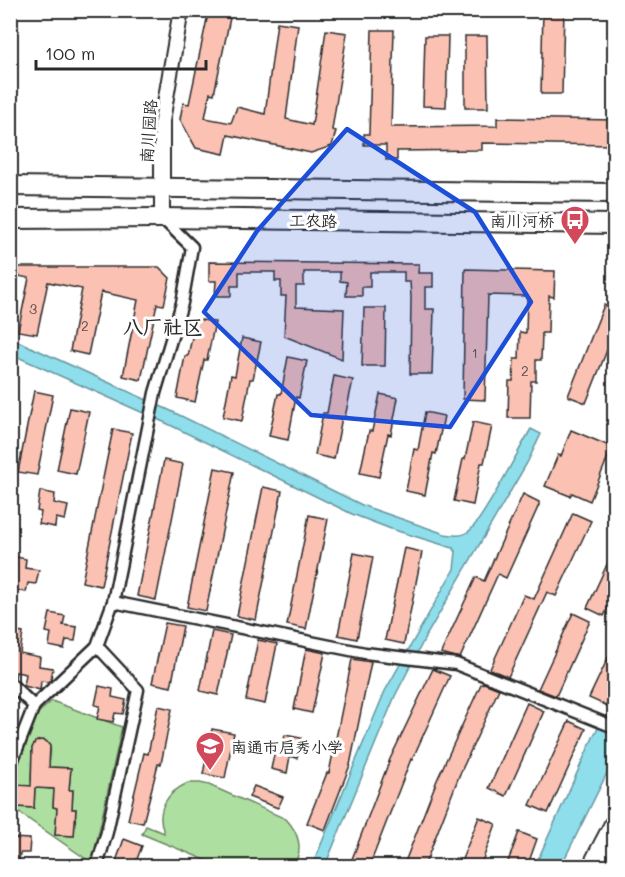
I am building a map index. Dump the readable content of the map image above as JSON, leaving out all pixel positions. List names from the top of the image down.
{
  "streets": {
    "main road": ["工农路"],
    "street": ["南川园路"]
  },
  "crossings": [
    ["南川园路", "工农路"]
  ],
  "districts": ["八厂社区"],
  "places": {
    "bus stop": ["南川河桥"],
    "school or university": ["南通市启秀小学"]
  },
  "house_numbers": [
    "3",
    "2",
    "1",
    "2"
  ],
  "scale_bar": "100 m"
}
